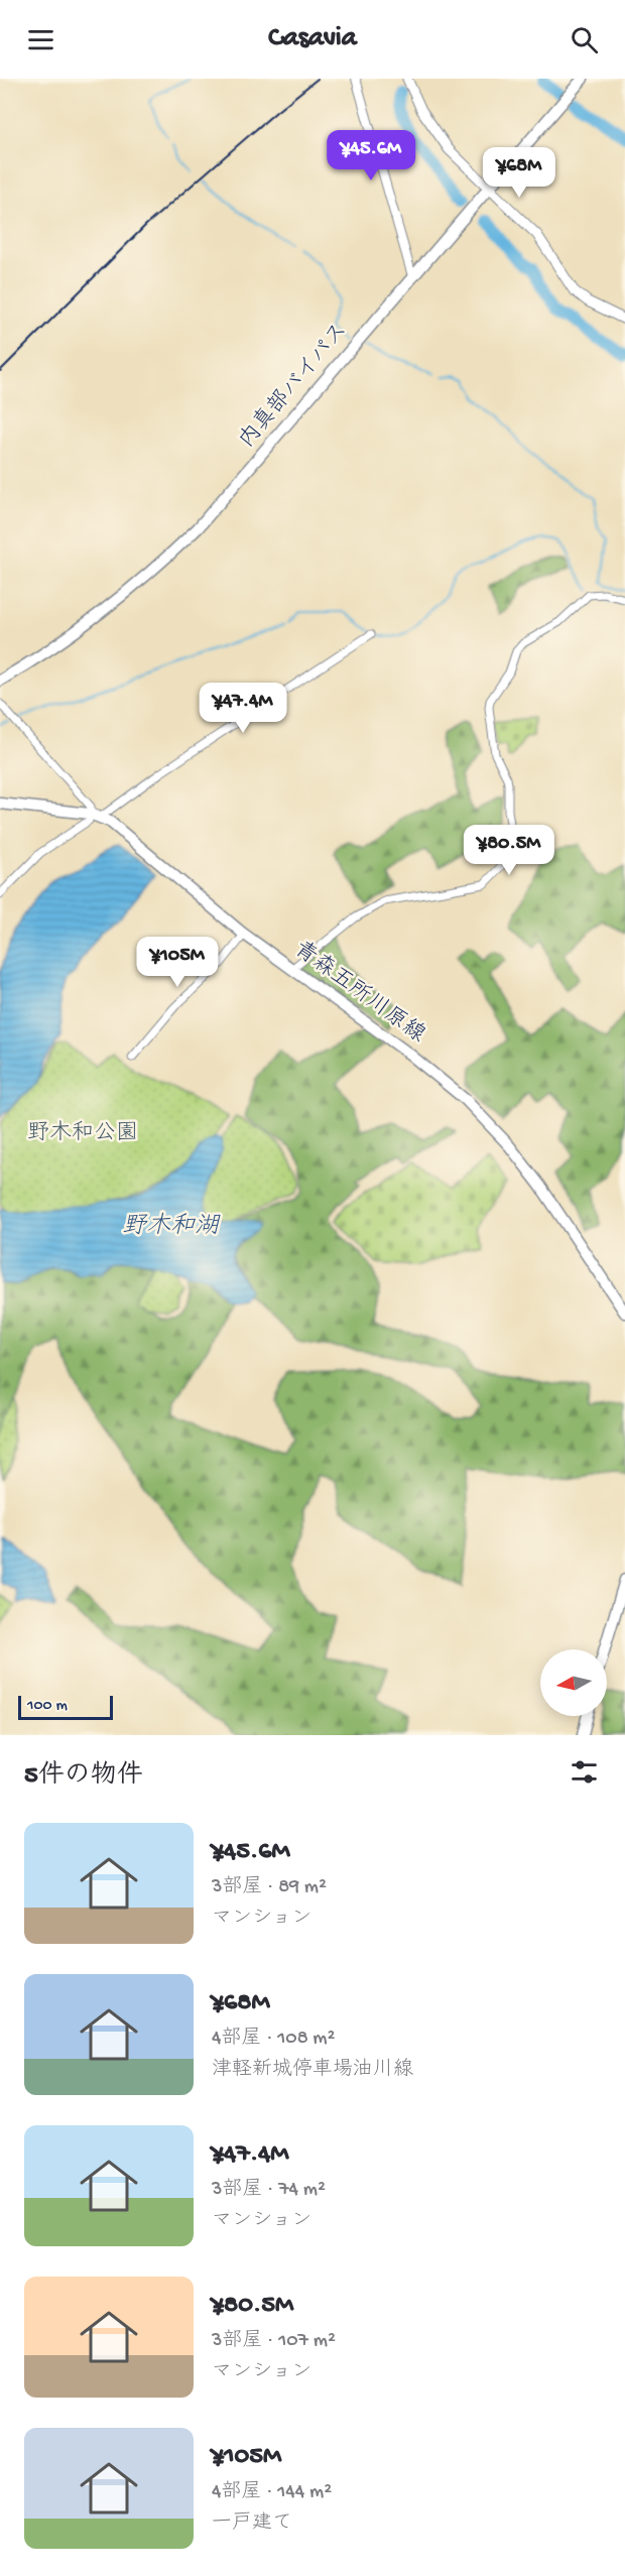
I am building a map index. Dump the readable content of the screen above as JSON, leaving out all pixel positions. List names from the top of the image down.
{
  "streets": {
    "main road": ["内真部バイパス", "青森五所川原線"]
  },
  "water": ["野木和湖"],
  "parks": ["野木和公園"],
  "scale_bar": "100 m",
  "north": "left",
  "page": {
    "header": "Casavia",
    "price": [
      "¥45.6M",
      "¥68M",
      "¥47.4M",
      "¥80.5M",
      "¥105M"
    ],
    "scale": "100 m",
    "heading": "5件の物件",
    "list": [
      {
        "name": "¥45.6M",
        "note": "3部屋 · 89 m² · マンション"
      },
      {
        "name": "¥68M",
        "note": "4部屋 · 108 m² · 津軽新城停車場油川線"
      },
      {
        "name": "¥47.4M",
        "note": "3部屋 · 74 m² · マンション"
      },
      {
        "name": "¥80.5M",
        "note": "3部屋 · 107 m² · マンション"
      },
      {
        "name": "¥105M",
        "note": "4部屋 · 144 m² · 一戸建て"
      }
    ]
  }
}
